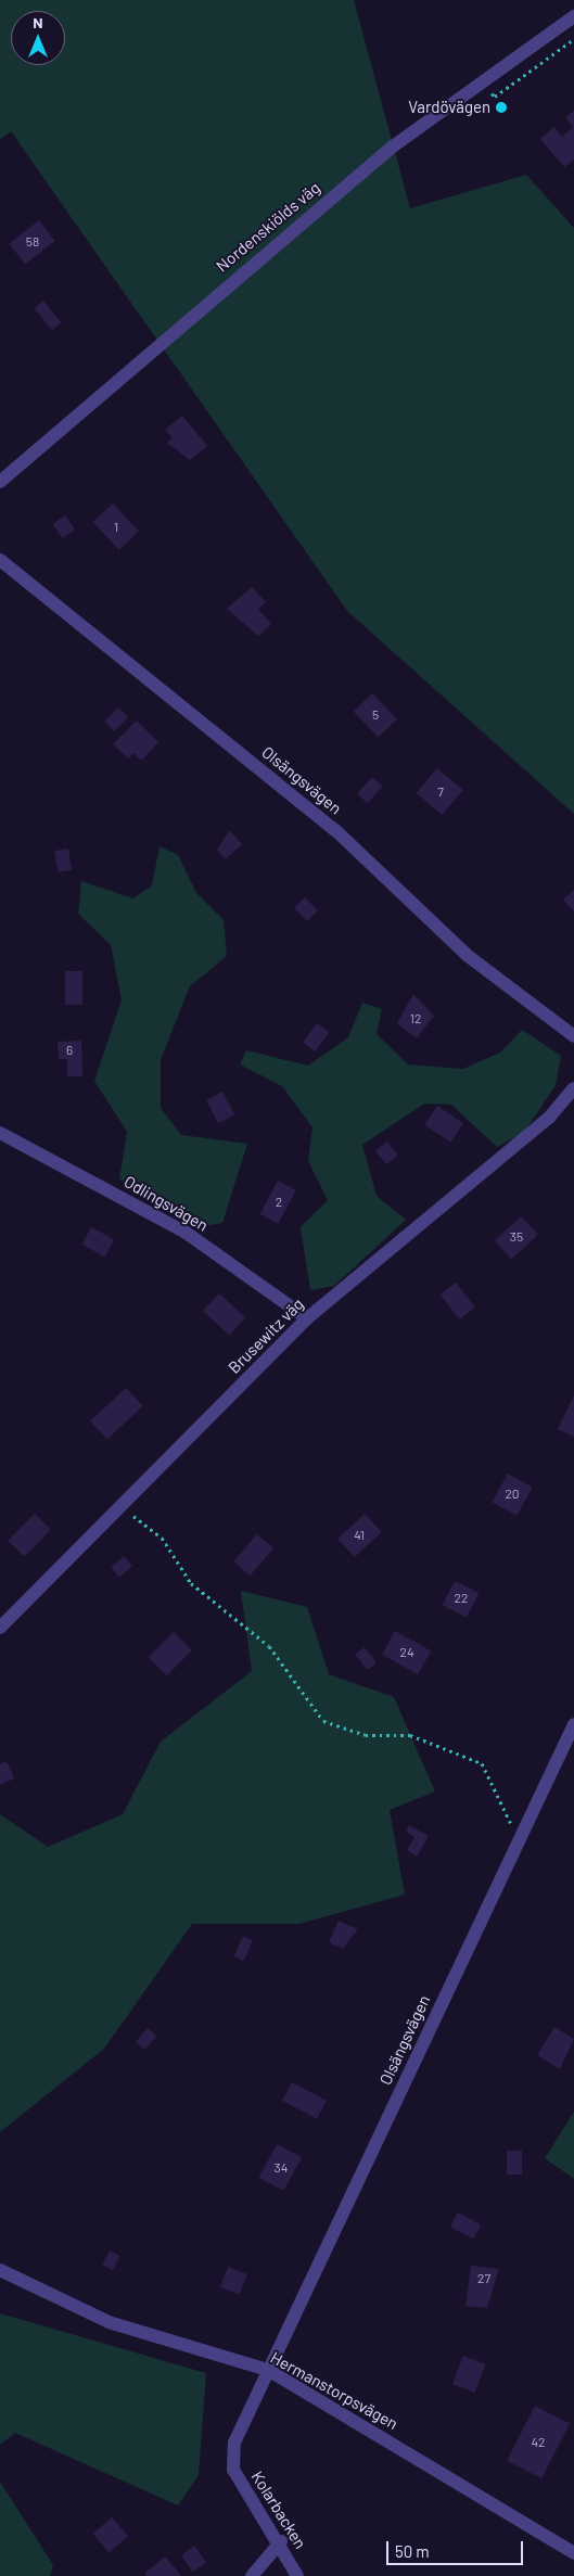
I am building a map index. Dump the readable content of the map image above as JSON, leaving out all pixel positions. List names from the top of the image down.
{
  "streets": {
    "street": [
      "Nordenskiölds väg",
      "Olsängsvägen",
      "Odlingsvägen",
      "Brusewitz väg",
      "Hermanstorpsvägen",
      "Kolarbacken"
    ]
  },
  "crossings": [
    ["Olsängsvägen", "Hermanstorpsvägen"],
    ["Olsängsvägen", "Kolarbacken"],
    ["Odlingsvägen", "Brusewitz väg"],
    ["Hermanstorpsvägen", "Kolarbacken"]
  ],
  "places": ["Vardövägen"],
  "house_numbers": [
    "58",
    "1",
    "5",
    "7",
    "12",
    "6",
    "2",
    "35",
    "20",
    "41",
    "22",
    "24",
    "34",
    "27",
    "42"
  ],
  "scale_bar": "50 m",
  "north": "top"
}
